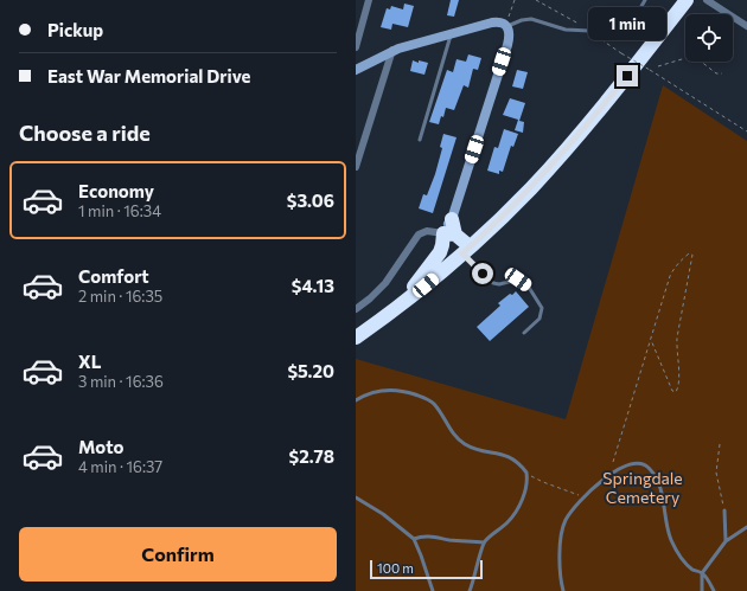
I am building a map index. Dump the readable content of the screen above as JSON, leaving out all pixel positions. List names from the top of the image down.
{
  "parks": ["Springdale Cemetery"],
  "scale_bar": "100 m",
  "page": {
    "banner": ["Pickup", "East War Memorial Drive"],
    "bubble": "1 min",
    "heading": "Choose a ride",
    "list": [
      {
        "name": "Economy",
        "note": "1 min · 16:34",
        "value": "$3.06"
      },
      {
        "name": "Comfort",
        "note": "2 min · 16:35",
        "value": "$4.13"
      },
      {
        "name": "XL",
        "note": "3 min · 16:36",
        "value": "$5.20"
      },
      {
        "name": "Moto",
        "note": "4 min · 16:37",
        "value": "$2.78"
      }
    ],
    "buttons": "Confirm",
    "scale": "100 m"
  }
}
